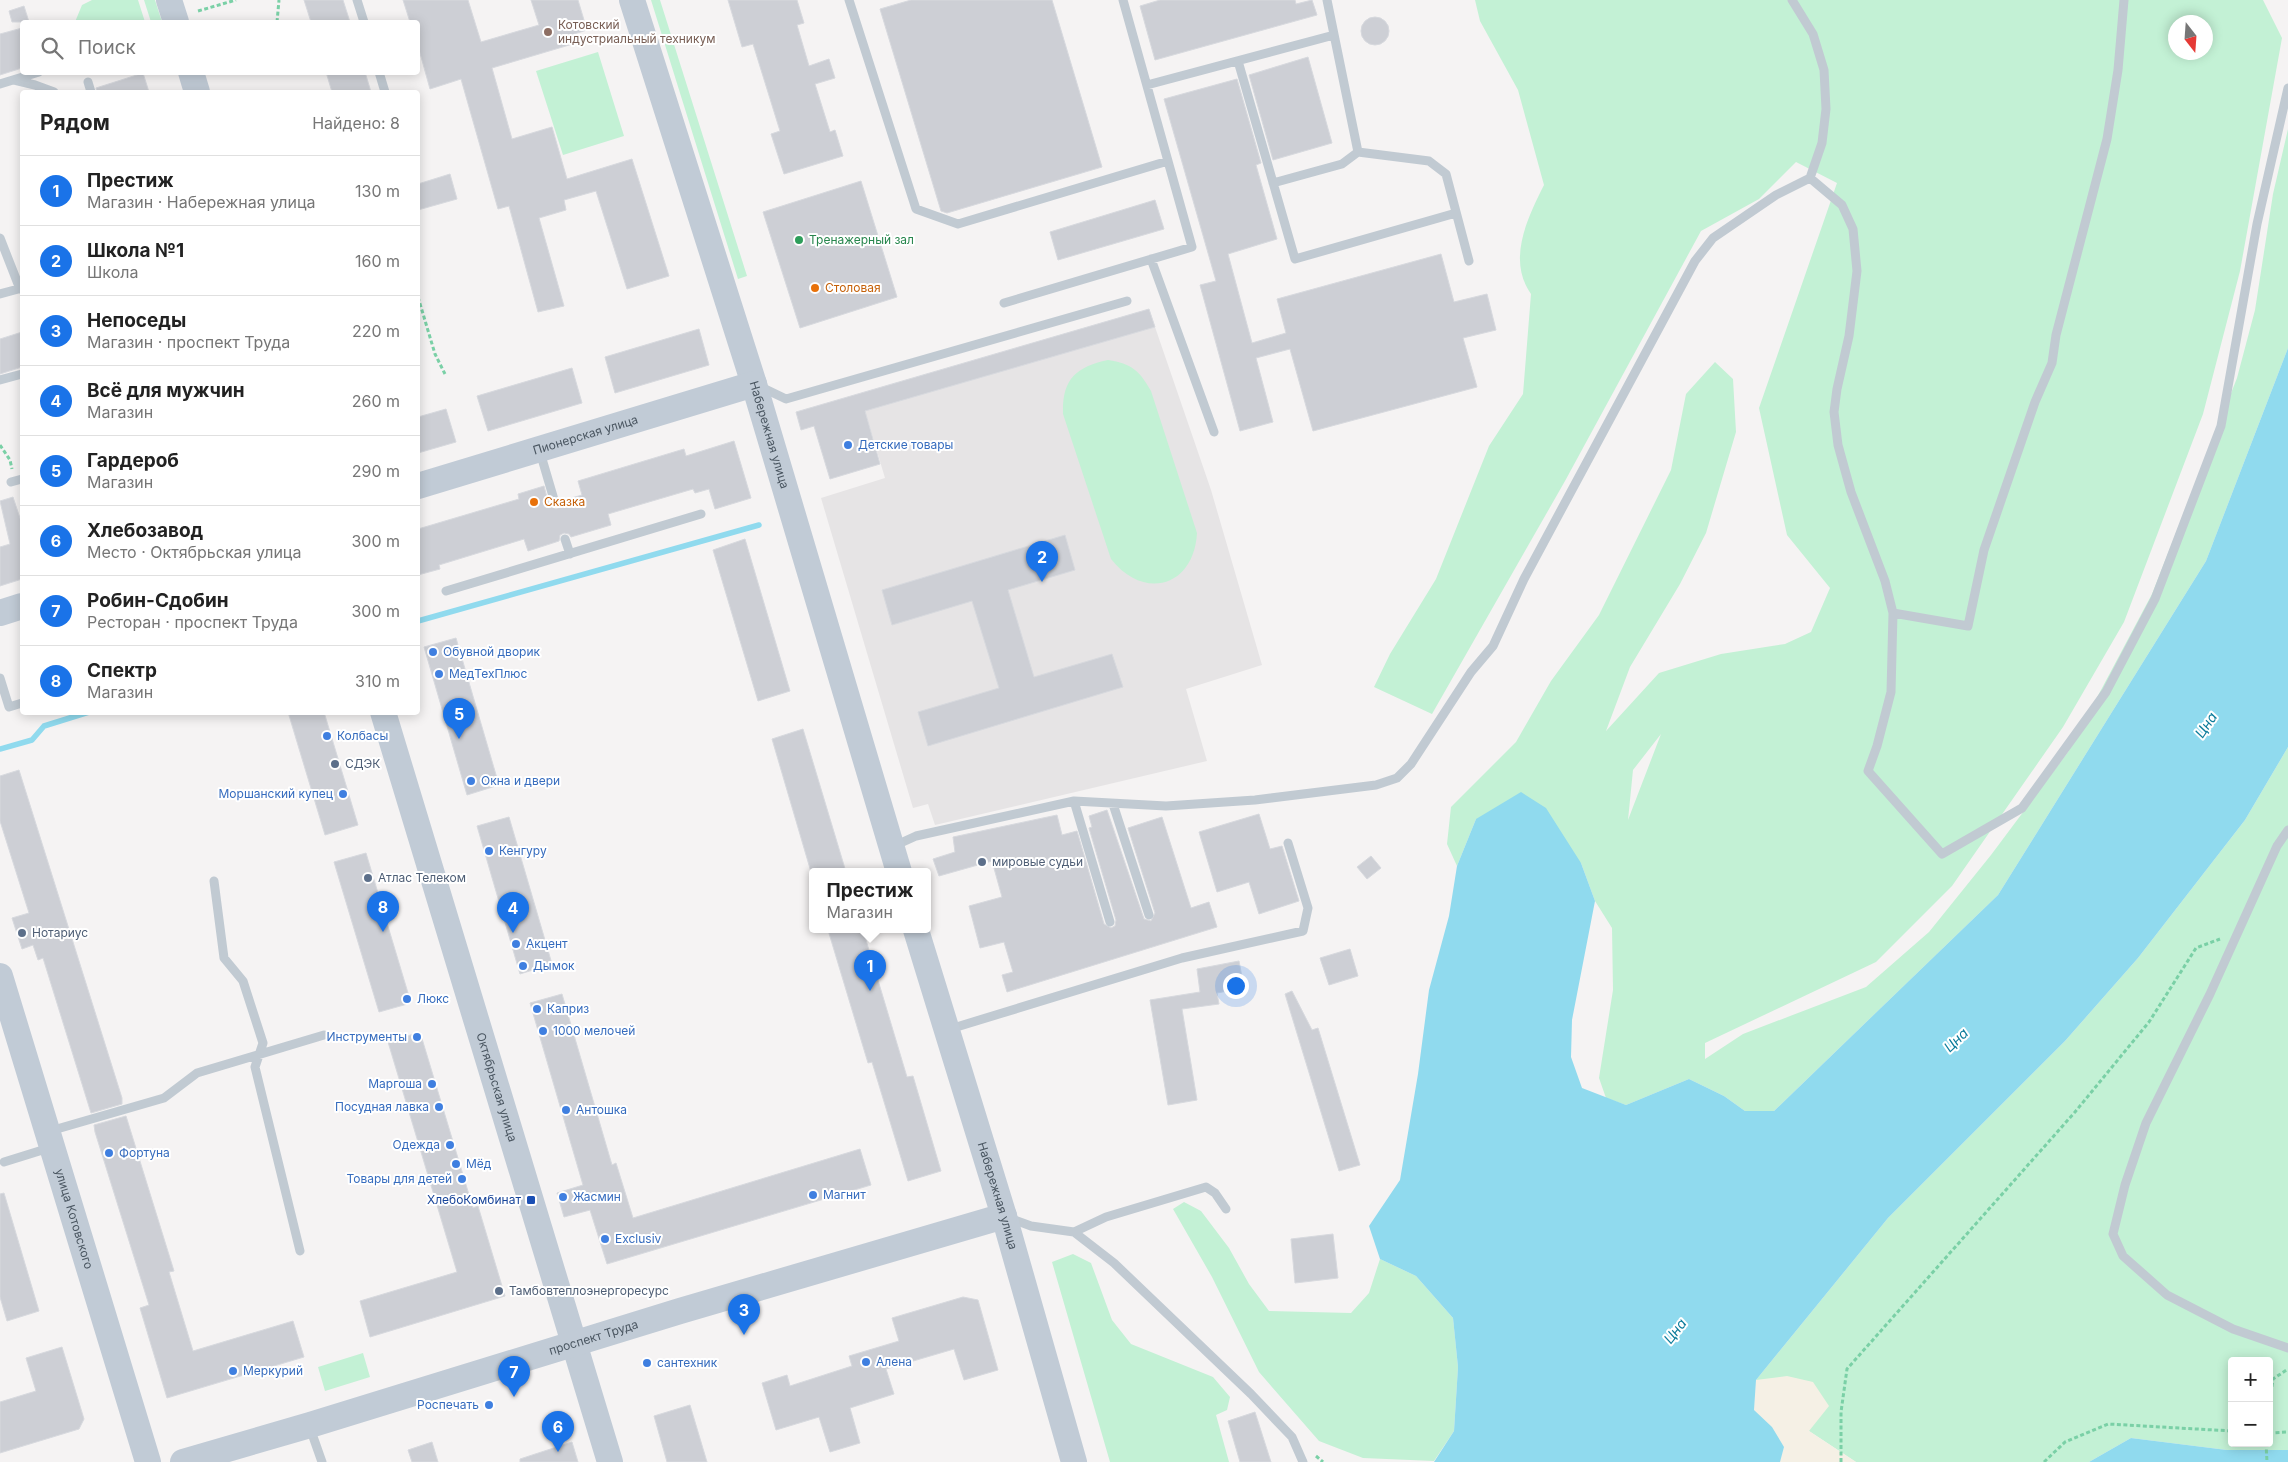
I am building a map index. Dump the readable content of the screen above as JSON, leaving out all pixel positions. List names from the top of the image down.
{
  "streets": {
    "street": [
      "Пионерская улица",
      "Набережная улица",
      "Октябрьская улица",
      "улица Котовского",
      "проспект Труда"
    ]
  },
  "crossings": [
    ["Пионерская улица", "Набережная улица"],
    ["Набережная улица", "проспект Труда"],
    ["Октябрьская улица", "проспект Труда"]
  ],
  "water": ["Цна"],
  "places": {
    "other": [
      "Котовский индустриальный техникум",
      "Тренажерный зал",
      "Столовая",
      "Детские товары",
      "Сказка",
      "Обувной дворик",
      "МедТехПлюс",
      "Колбасы",
      "СДЭК",
      "Окна и двери",
      "Моршанский купец",
      "Кенгуру",
      "мировые судьи",
      "Атлас Телеком",
      "Нотариус",
      "Акцент",
      "Дымок",
      "Люкс",
      "Каприз",
      "1000 мелочей",
      "Инструменты",
      "Маргоша",
      "Посудная лавка",
      "Антошка",
      "Одежда",
      "Фортуна",
      "Мёд",
      "Товары для детей",
      "Магнит",
      "Жасмин",
      "Exclusiv",
      "Тамбовтеплоэнергоресурс",
      "Алена",
      "сантехник",
      "Меркурий",
      "Роспечать"
    ],
    "transit": ["ХлебоКомбинат"]
  },
  "north": "bottom",
  "page": {
    "search": "Поиск",
    "heading": ["Рядом", "Найдено: 8"],
    "list": [
      {
        "mark": "1",
        "name": "Престиж",
        "note": "Магазин · Набережная улица",
        "value": "130 m"
      },
      {
        "mark": "2",
        "name": "Школа №1",
        "note": "Школа",
        "value": "160 m"
      },
      {
        "mark": "3",
        "name": "Непоседы",
        "note": "Магазин · проспект Труда",
        "value": "220 m"
      },
      {
        "mark": "4",
        "name": "Всё для мужчин",
        "note": "Магазин",
        "value": "260 m"
      },
      {
        "mark": "5",
        "name": "Гардероб",
        "note": "Магазин",
        "value": "290 m"
      },
      {
        "mark": "6",
        "name": "Хлебозавод",
        "note": "Место · Октябрьская улица",
        "value": "300 m"
      },
      {
        "mark": "7",
        "name": "Робин-Сдобин",
        "note": "Ресторан · проспект Труда",
        "value": "300 m"
      },
      {
        "mark": "8",
        "name": "Спектр",
        "note": "Магазин",
        "value": "310 m"
      }
    ],
    "pins": [
      "2",
      "5",
      "8",
      "4",
      "1",
      "3",
      "7",
      "6"
    ],
    "popup": ["Престиж", "Магазин"],
    "map_buttons": ["+", "−"]
  }
}
